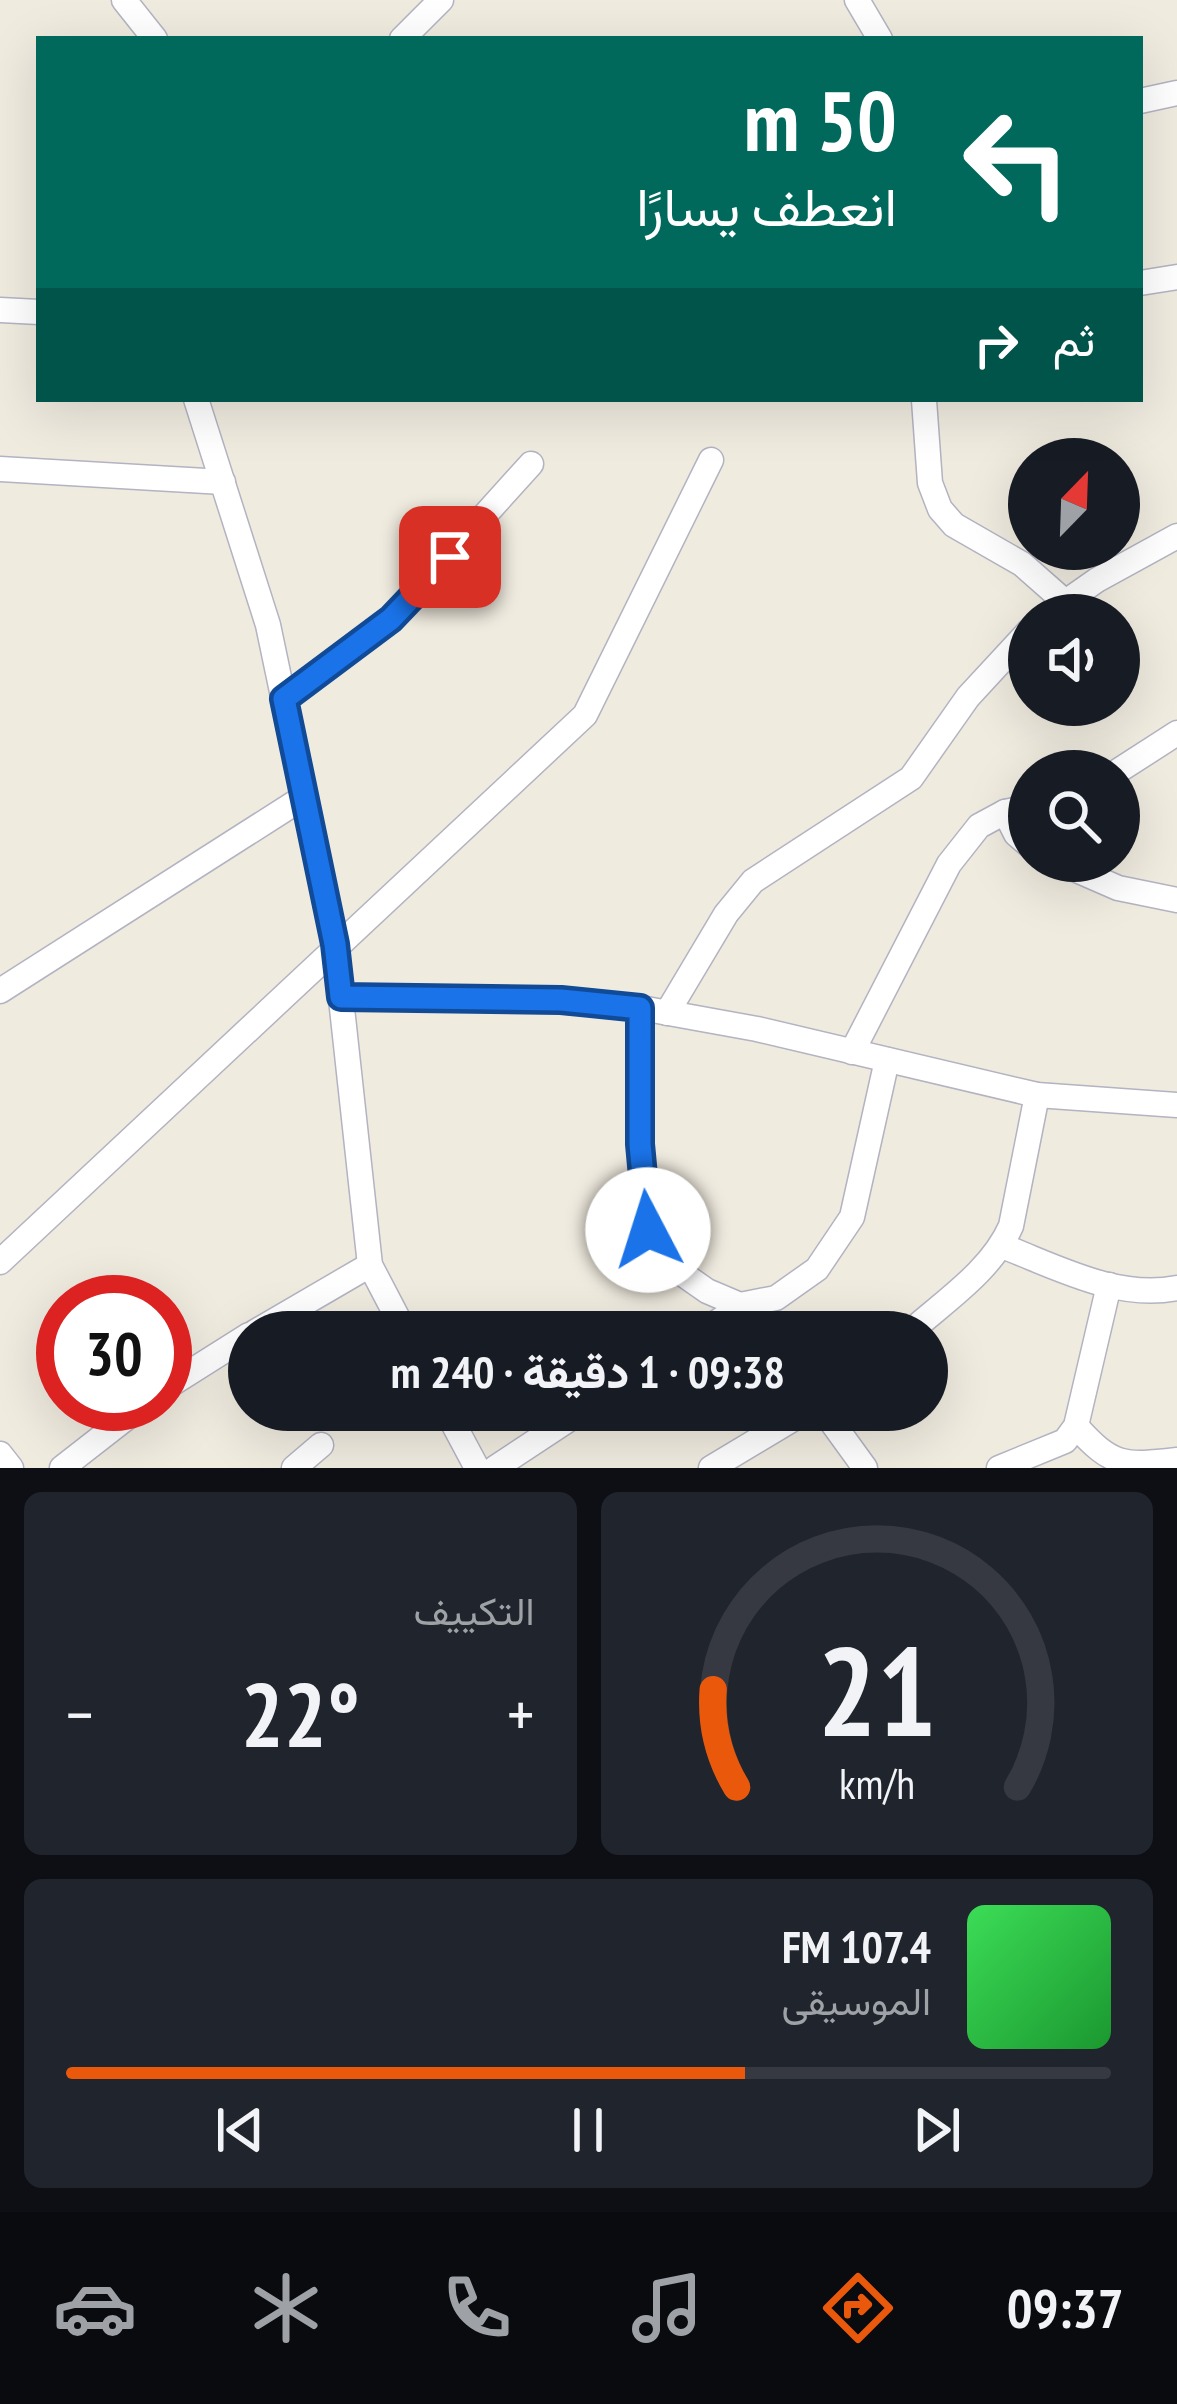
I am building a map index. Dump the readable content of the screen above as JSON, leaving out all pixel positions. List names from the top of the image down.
{
  "north": "top right",
  "page": {
    "turn": ["50 m", "انعطف يسارًا"],
    "then": "ثم",
    "limit": "30",
    "trip": "09:38 · 1 دقيقة · 240 m",
    "tile": "التكييف",
    "heat": ["−", "22°", "+"],
    "song": ["107.4 FM", "الموسيقى"],
    "tabs": "09:37",
    "gauge": ["21", "km/h"]
  }
}
